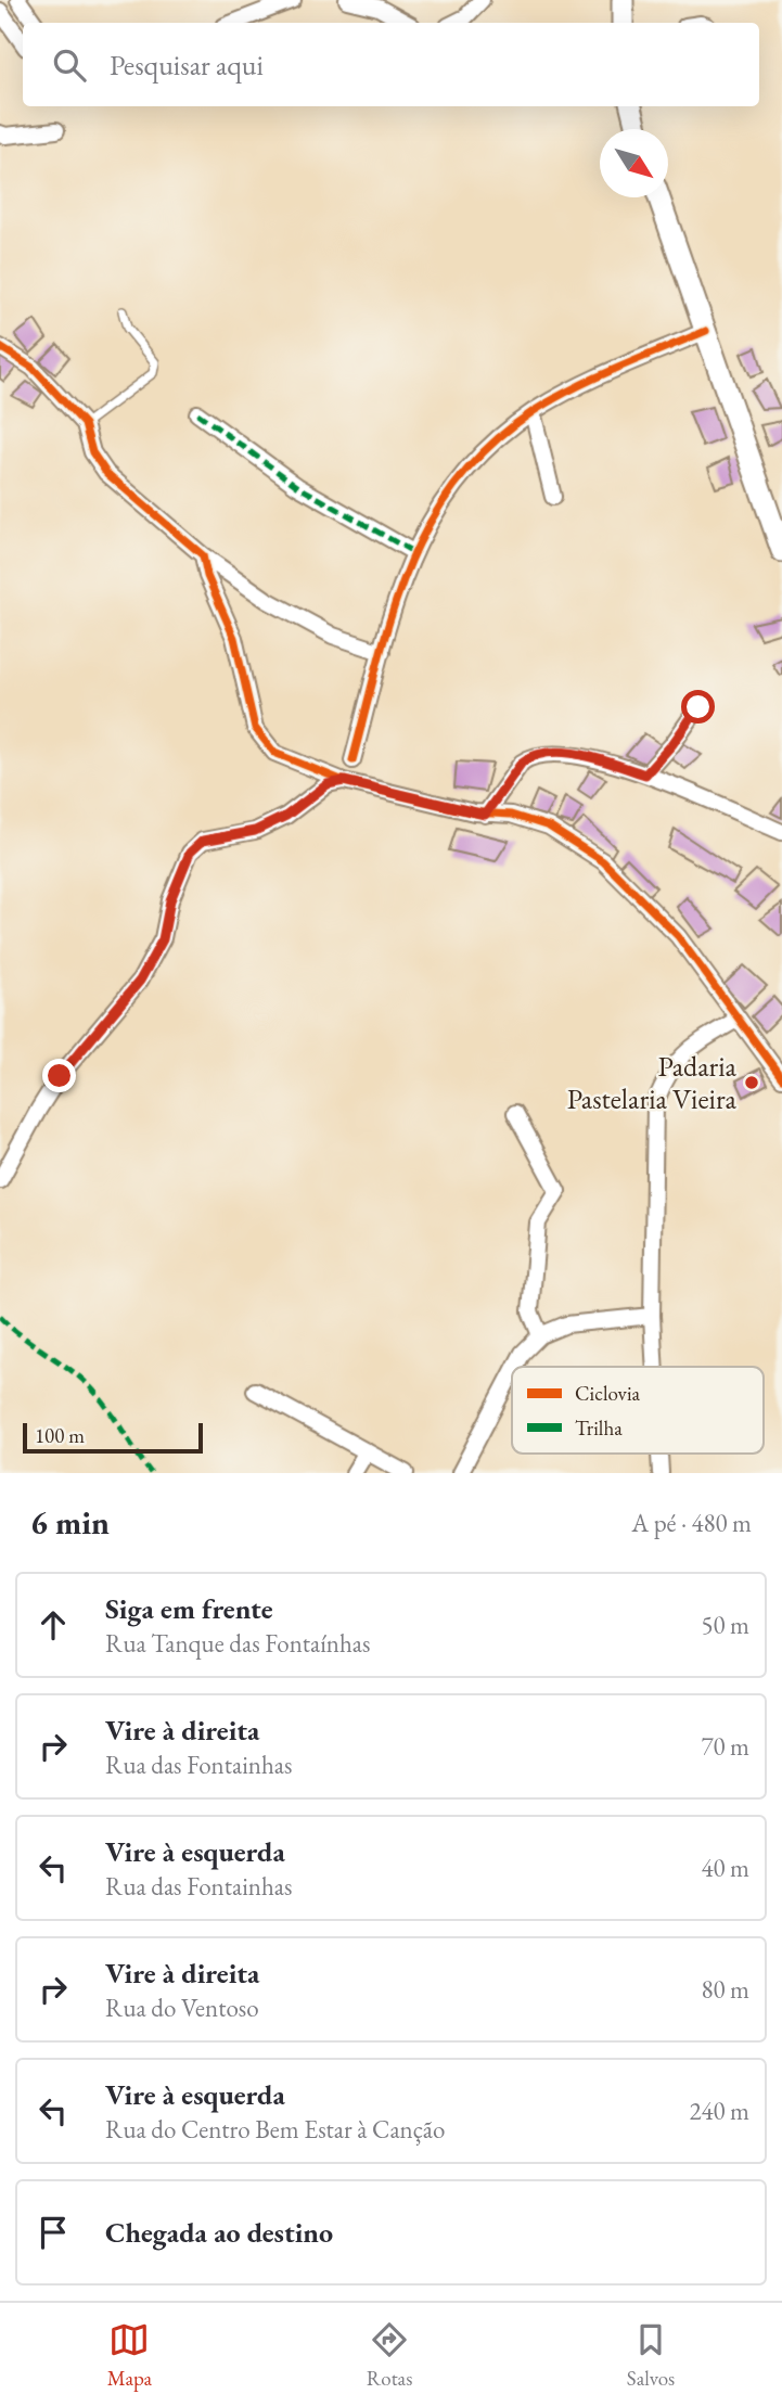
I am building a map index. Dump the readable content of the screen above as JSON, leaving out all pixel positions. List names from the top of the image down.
{
  "places": ["Padaria Pastelaria Vieira"],
  "legend": ["Ciclovia", "Trilha"],
  "scale_bar": "100 m",
  "north": "bottom right",
  "page": {
    "search": "Pesquisar aqui",
    "scale": "100 m",
    "heading": ["6 min", "A pé · 480 m"],
    "list": [
      ["Siga em frente", "Rua Tanque das Fontaínhas", "50 m"],
      ["Vire à direita", "Rua das Fontainhas", "70 m"],
      ["Vire à esquerda", "Rua das Fontainhas", "40 m"],
      ["Vire à direita", "Rua do Ventoso", "80 m"],
      ["Vire à esquerda", "Rua do Centro Bem Estar à Canção", "240 m"],
      "Chegada ao destino"
    ],
    "nav": ["Mapa", "Rotas", "Salvos"]
  }
}
